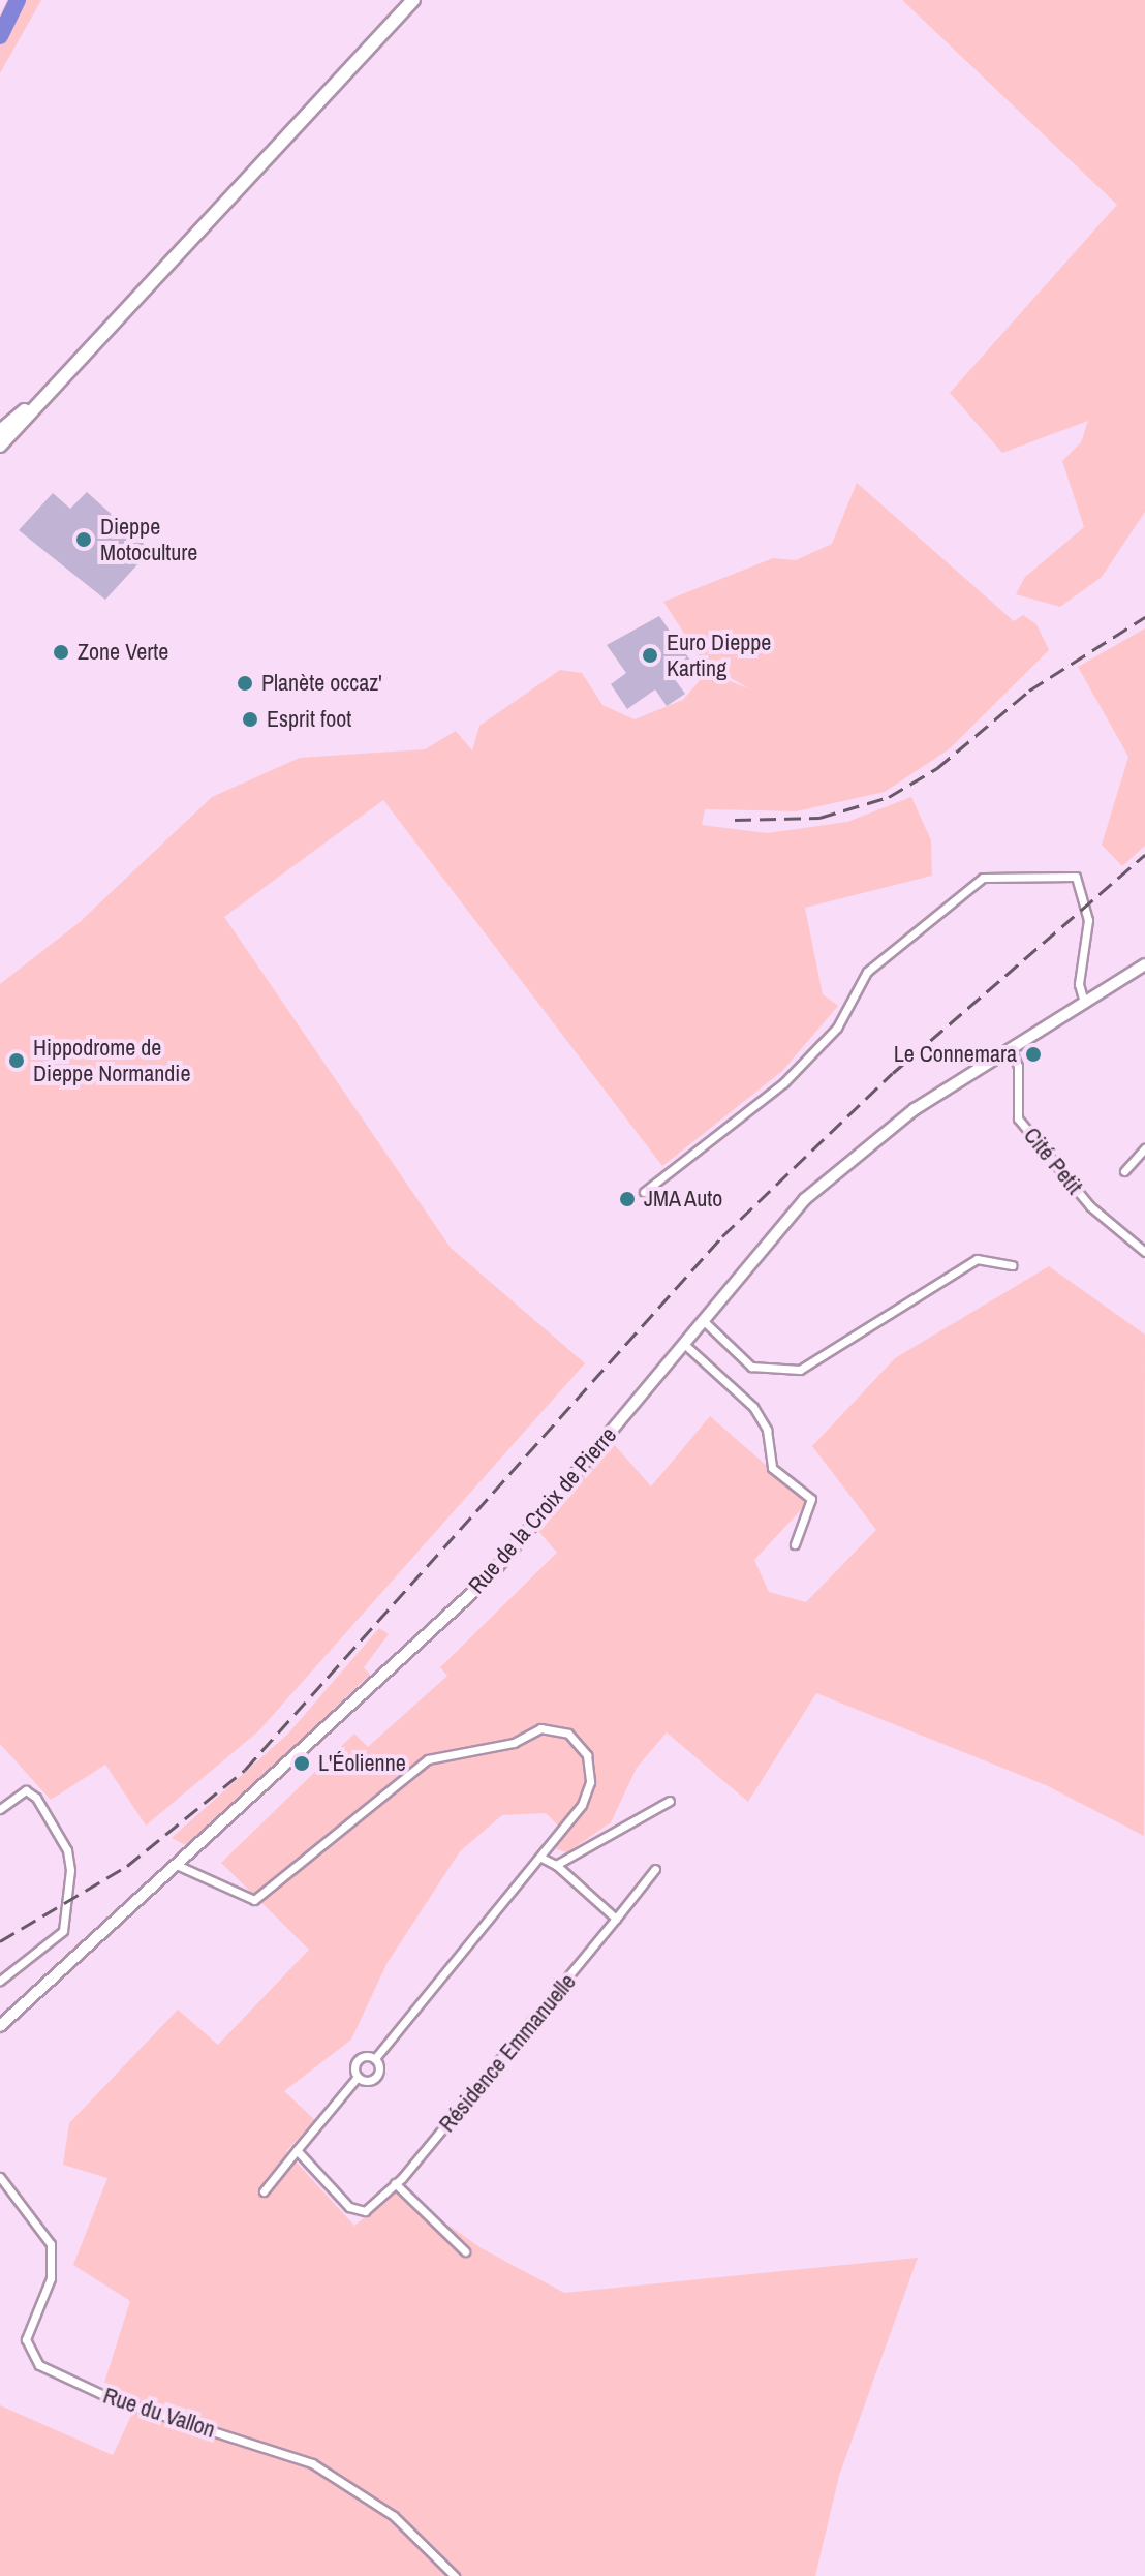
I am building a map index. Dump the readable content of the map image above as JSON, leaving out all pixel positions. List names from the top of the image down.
{
  "streets": {
    "main road": ["Rue de la Croix de Pierre"],
    "street": ["Cité Petit", "Résidence Emmanuelle", "Rue du Vallon"]
  },
  "crossings": [
    ["Cité Petit", "Rue de la Croix de Pierre"]
  ],
  "places": [
    "Dieppe Motoculture",
    "Zone Verte",
    "Euro Dieppe Karting",
    "Planète occaz'",
    "Esprit foot",
    "Le Connemara",
    "Hippodrome de Dieppe Normandie",
    "JMA Auto",
    "L'Éolienne"
  ]
}
